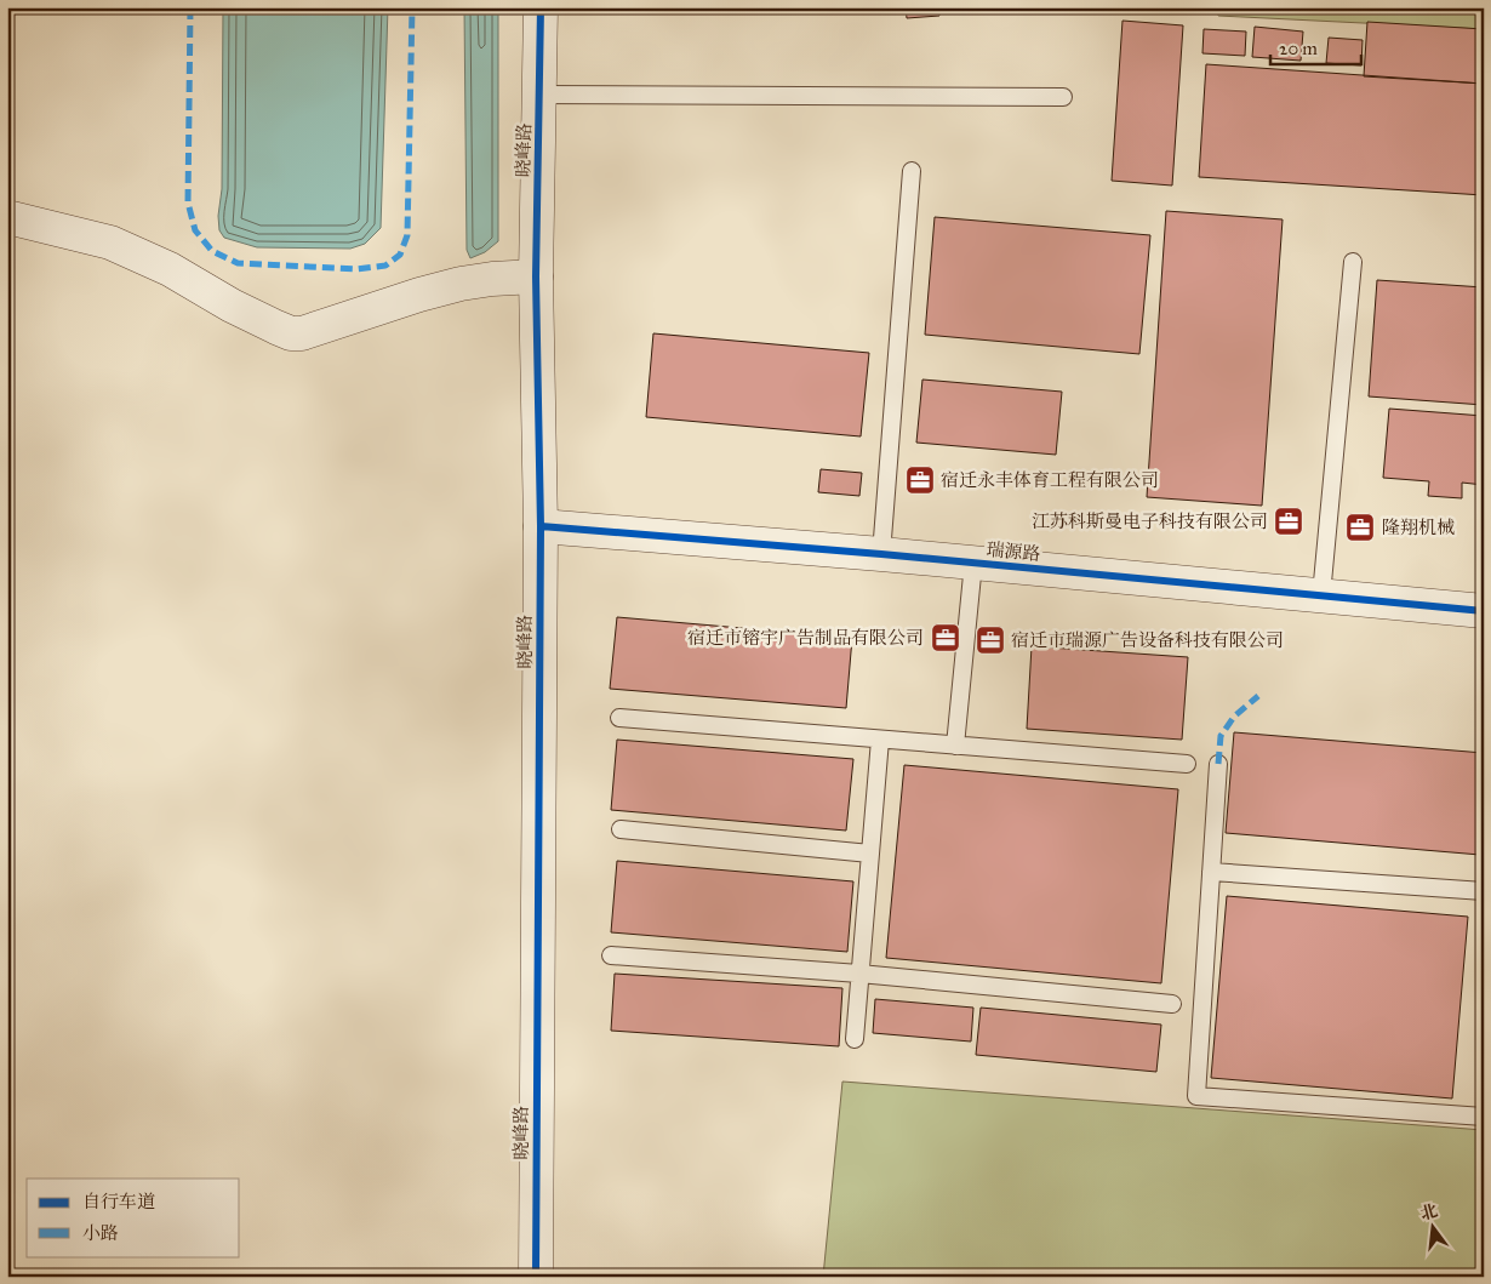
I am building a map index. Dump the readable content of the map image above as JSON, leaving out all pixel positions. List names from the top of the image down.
{
  "streets": {
    "street": ["晓峰路", "瑞源路"]
  },
  "crossings": [
    ["晓峰路", "瑞源路"]
  ],
  "places": {
    "office": [
      "宿迁永丰体育工程有限公司",
      "江苏科斯曼电子科技有限公司",
      "隆翔机械",
      "宿迁市镕宇广告制品有限公司",
      "宿迁市瑞源广告设备科技有限公司"
    ]
  },
  "legend": ["自行车道", "小路"],
  "scale_bar": "20 m",
  "north": "top"
}
